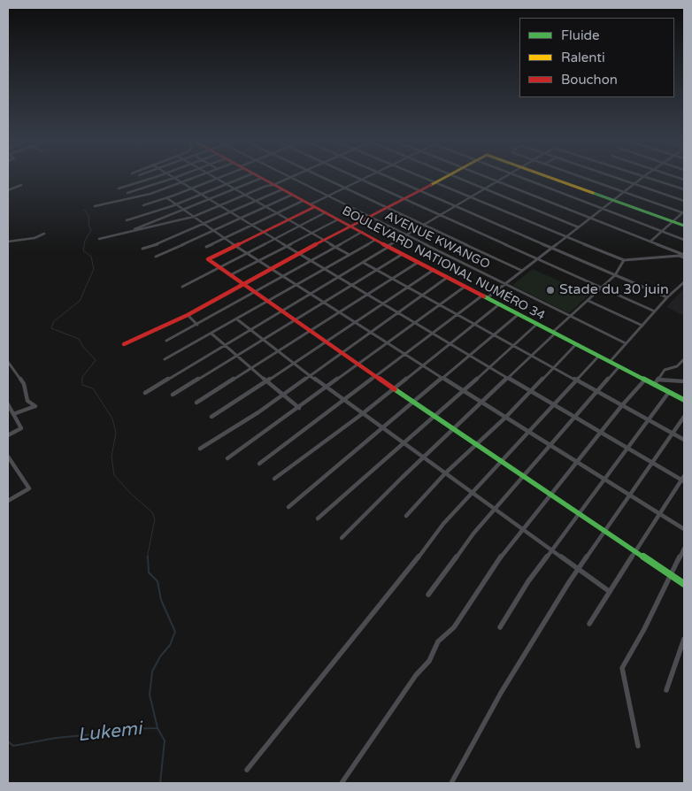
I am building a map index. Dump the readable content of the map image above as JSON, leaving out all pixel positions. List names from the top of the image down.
{
  "streets": {
    "street": ["AVENUE KWANGO", "BOULEVARD NATIONAL NUMÉRO 34"]
  },
  "water": ["Lukemi"],
  "places": ["Stade du 30 juin"],
  "legend": ["Fluide", "Ralenti", "Bouchon"]
}
